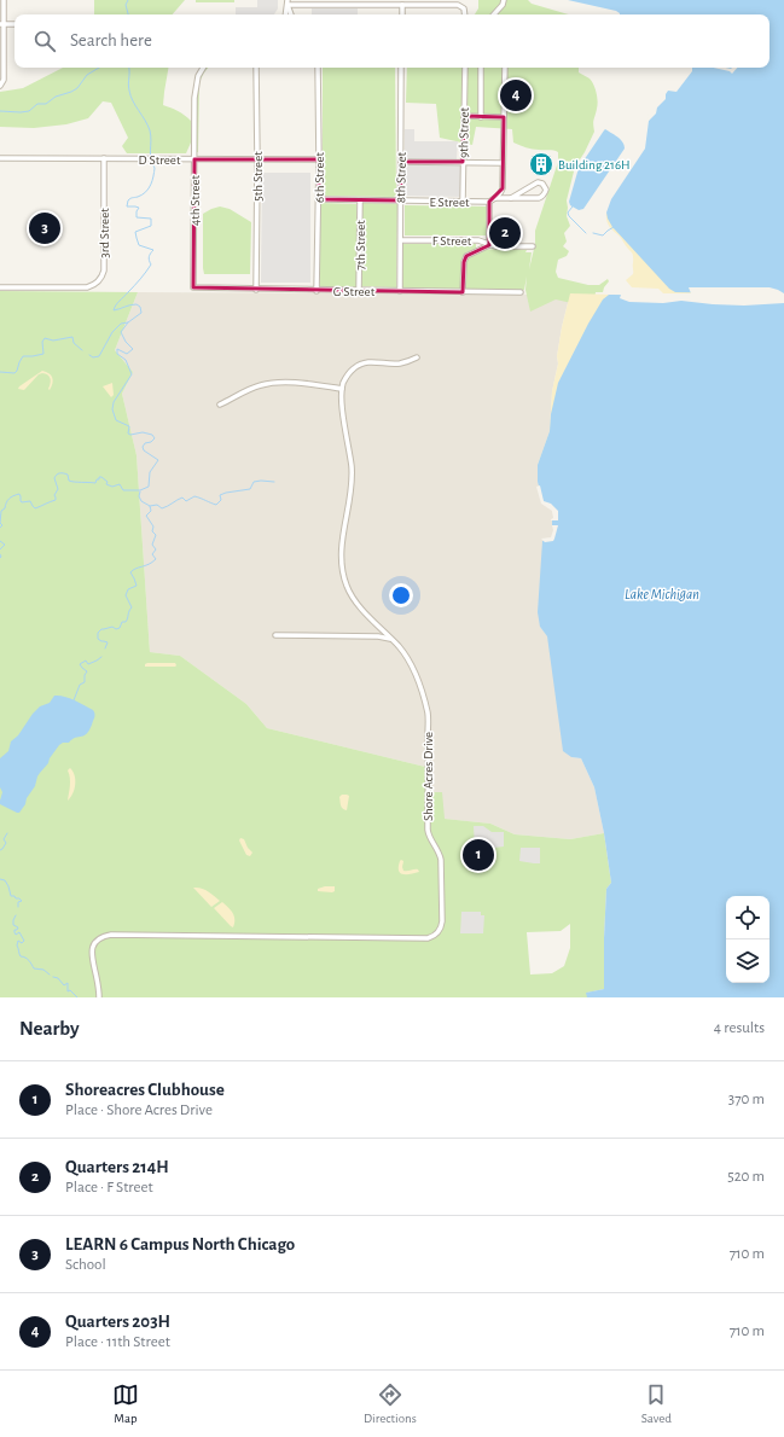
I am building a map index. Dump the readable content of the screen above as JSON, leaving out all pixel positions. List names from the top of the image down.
{
  "streets": {
    "street": [
      "9th Street",
      "D Street",
      "5th Street",
      "6th Street",
      "8th Street",
      "4th Street",
      "E Street",
      "3rd Street",
      "F Street",
      "7th Street",
      "G Street",
      "Shore Acres Drive"
    ]
  },
  "crossings": [
    ["9th Street", "E Street"],
    ["D Street", "5th Street"],
    ["D Street", "6th Street"],
    ["D Street", "4th Street"],
    ["D Street", "3rd Street"],
    ["5th Street", "G Street"],
    ["6th Street", "E Street"],
    ["6th Street", "G Street"],
    ["8th Street", "E Street"],
    ["8th Street", "F Street"],
    ["8th Street", "G Street"],
    ["4th Street", "G Street"],
    ["E Street", "7th Street"],
    ["7th Street", "G Street"]
  ],
  "water": ["Lake Michigan"],
  "places": {
    "building": ["Building 216H"]
  },
  "page": {
    "search": "Search here",
    "pins": [
      "4",
      "3",
      "2",
      "1"
    ],
    "heading": ["Nearby", "4 results"],
    "list": [
      {
        "mark": "1",
        "name": "Shoreacres Clubhouse",
        "note": "Place · Shore Acres Drive",
        "value": "370 m"
      },
      {
        "mark": "2",
        "name": "Quarters 214H",
        "note": "Place · F Street",
        "value": "520 m"
      },
      {
        "mark": "3",
        "name": "LEARN 6 Campus North Chicago",
        "note": "School",
        "value": "710 m"
      },
      {
        "mark": "4",
        "name": "Quarters 203H",
        "note": "Place · 11th Street",
        "value": "710 m"
      }
    ],
    "nav": ["Map", "Directions", "Saved"]
  }
}
